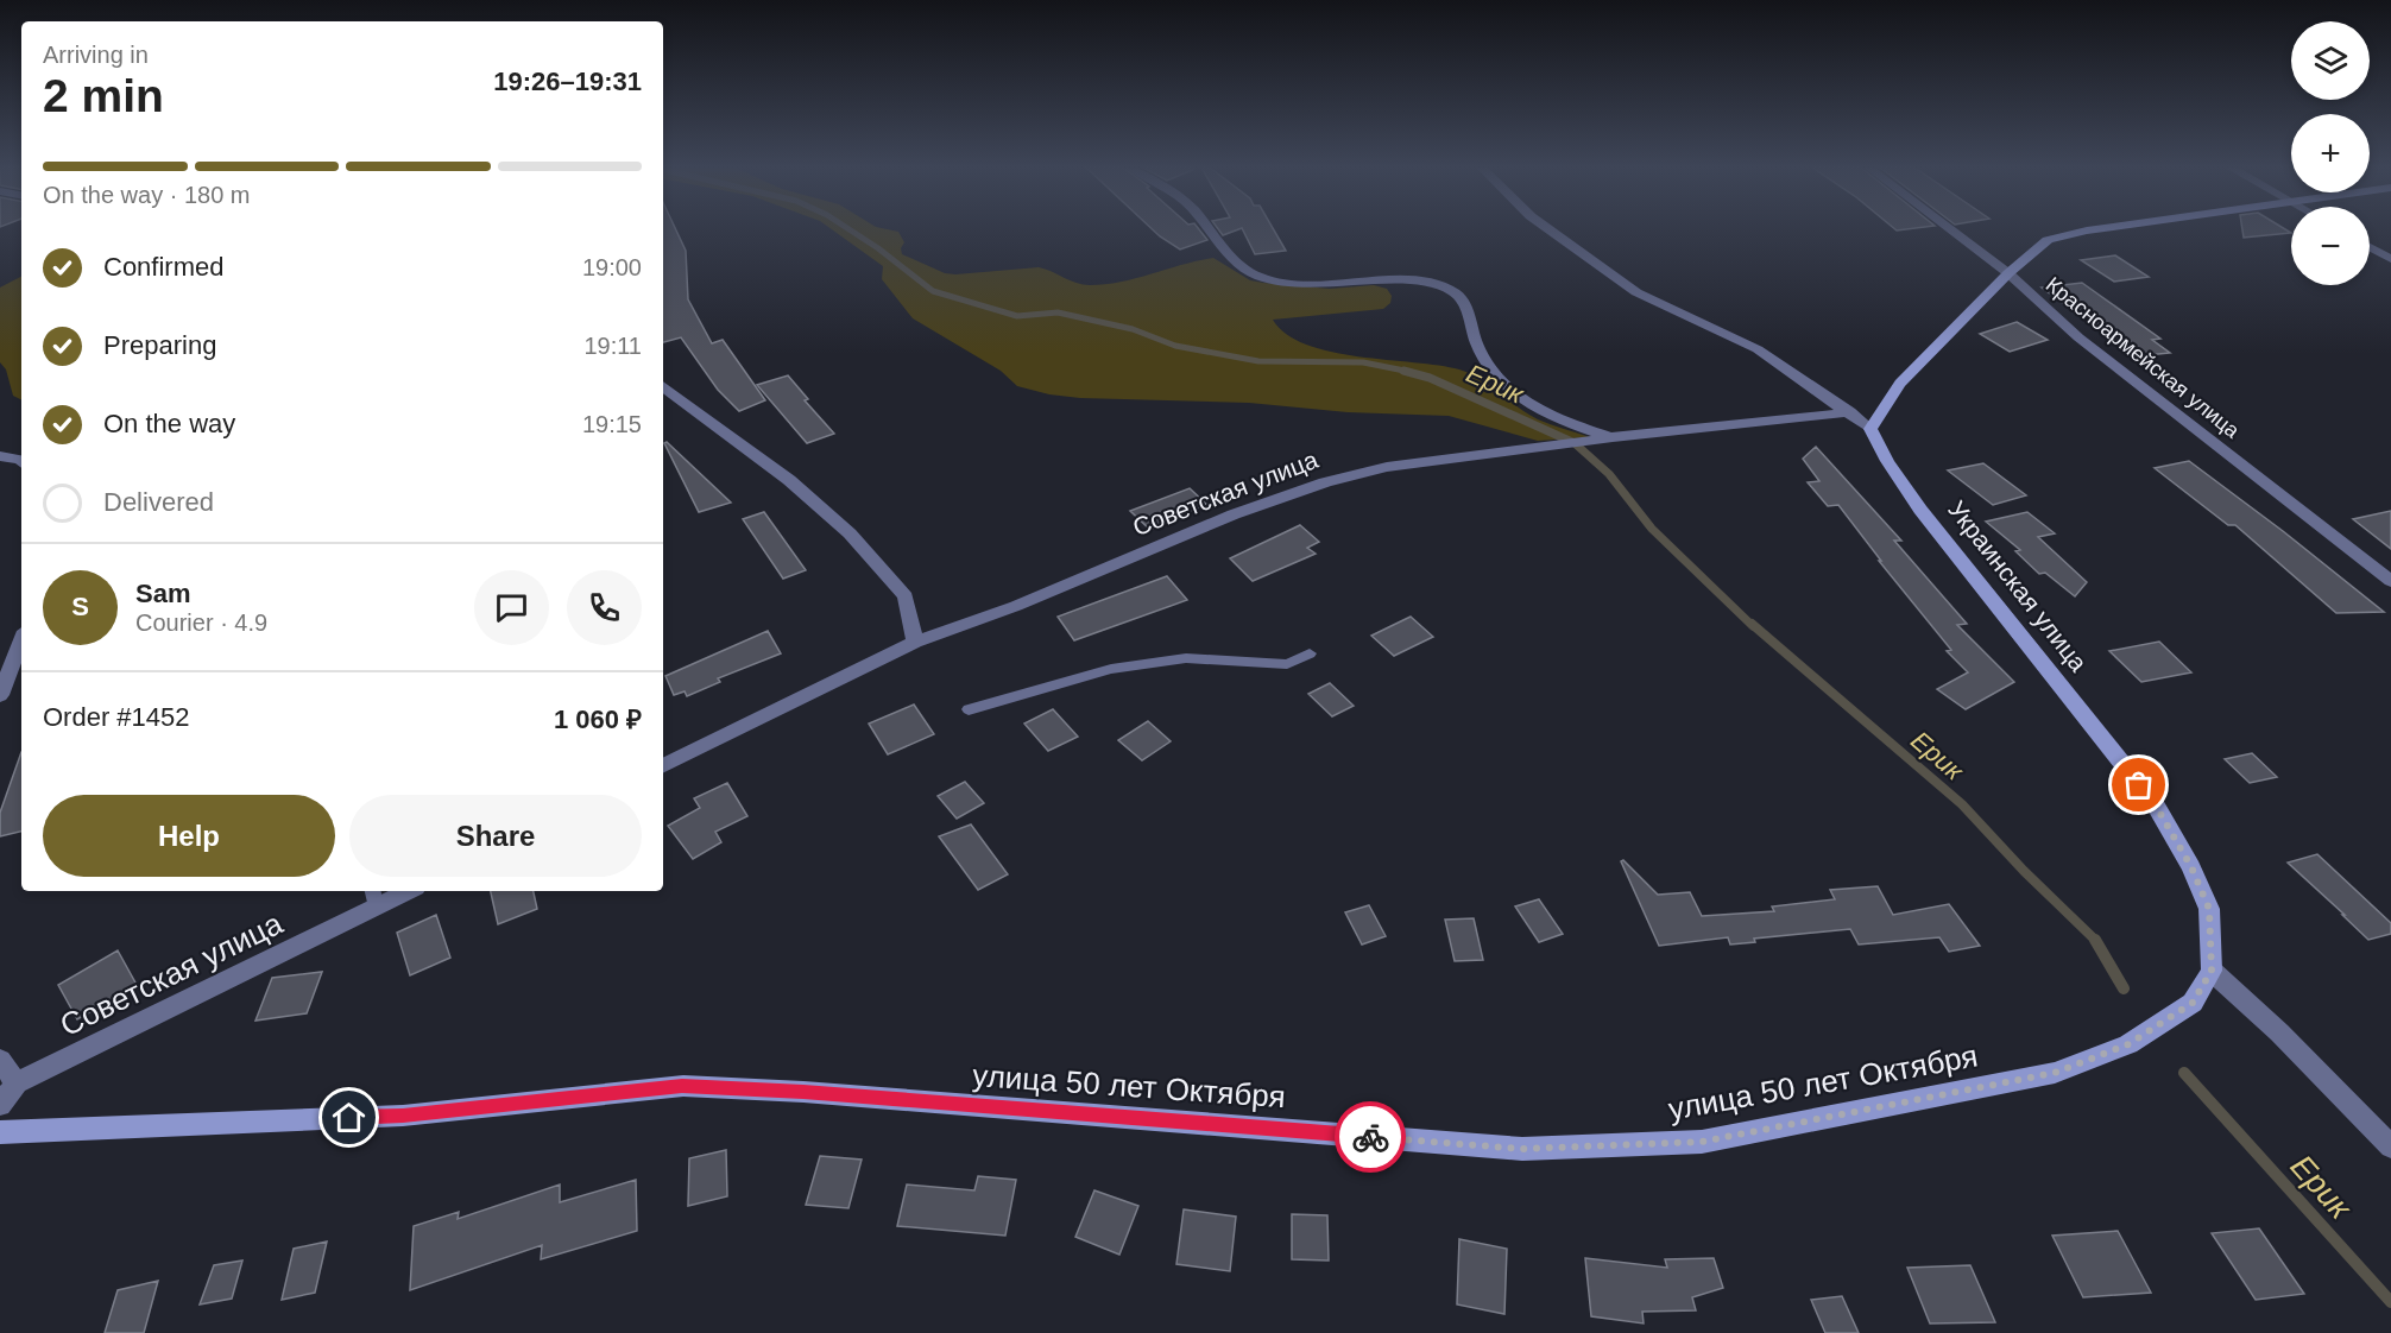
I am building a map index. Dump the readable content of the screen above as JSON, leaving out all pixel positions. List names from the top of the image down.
{
  "streets": {
    "street": [
      "Красноармейская улица",
      "Советская улица",
      "Украинская улица",
      "улица 50 лет Октября"
    ]
  },
  "crossings": [
    ["Советская улица", "Украинская улица"],
    ["Украинская улица", "улица 50 лет Октября"]
  ],
  "water": ["Ерик"],
  "page": {
    "map_buttons": ["+", "−"],
    "heading": ["2 min", "Arriving in", "19:26–19:31"],
    "panel": [
      "Sam",
      "Courier · 4.9",
      "Order #1452",
      "1 060 ₽"
    ],
    "bar": "On the way · 180 m",
    "list": [
      ["Confirmed", "19:00"],
      ["Preparing", "19:11"],
      ["On the way", "19:15"],
      "Delivered"
    ],
    "round": "S",
    "buttons": ["Help", "Share"]
  }
}
